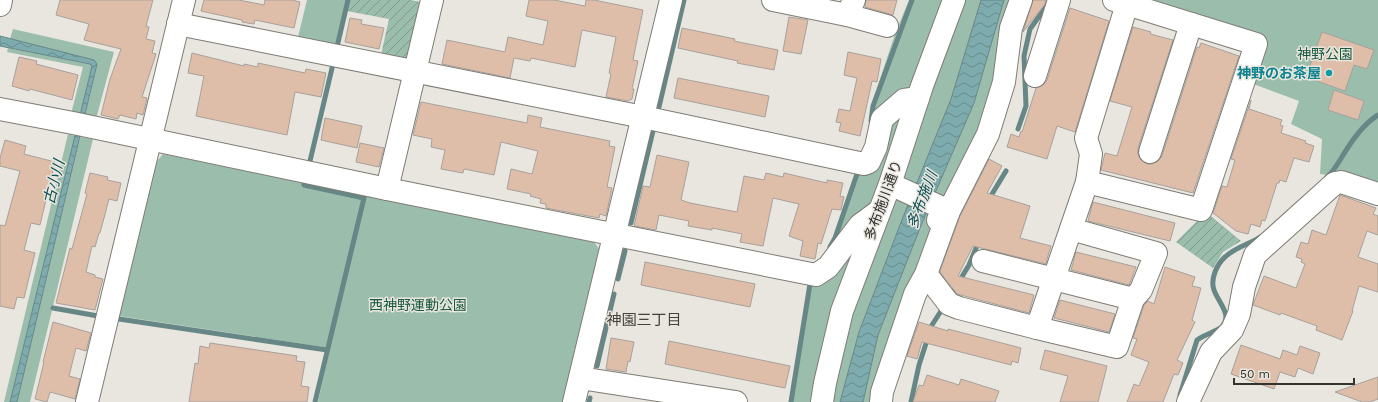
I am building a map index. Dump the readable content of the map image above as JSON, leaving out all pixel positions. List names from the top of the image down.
{
  "streets": {
    "street": ["多布施川通り"]
  },
  "districts": ["神園三丁目"],
  "water": ["古小川", "多布施川"],
  "parks": ["神野公園", "西神野運動公園"],
  "places": ["神野のお茶屋"],
  "scale_bar": "50 m"
}
